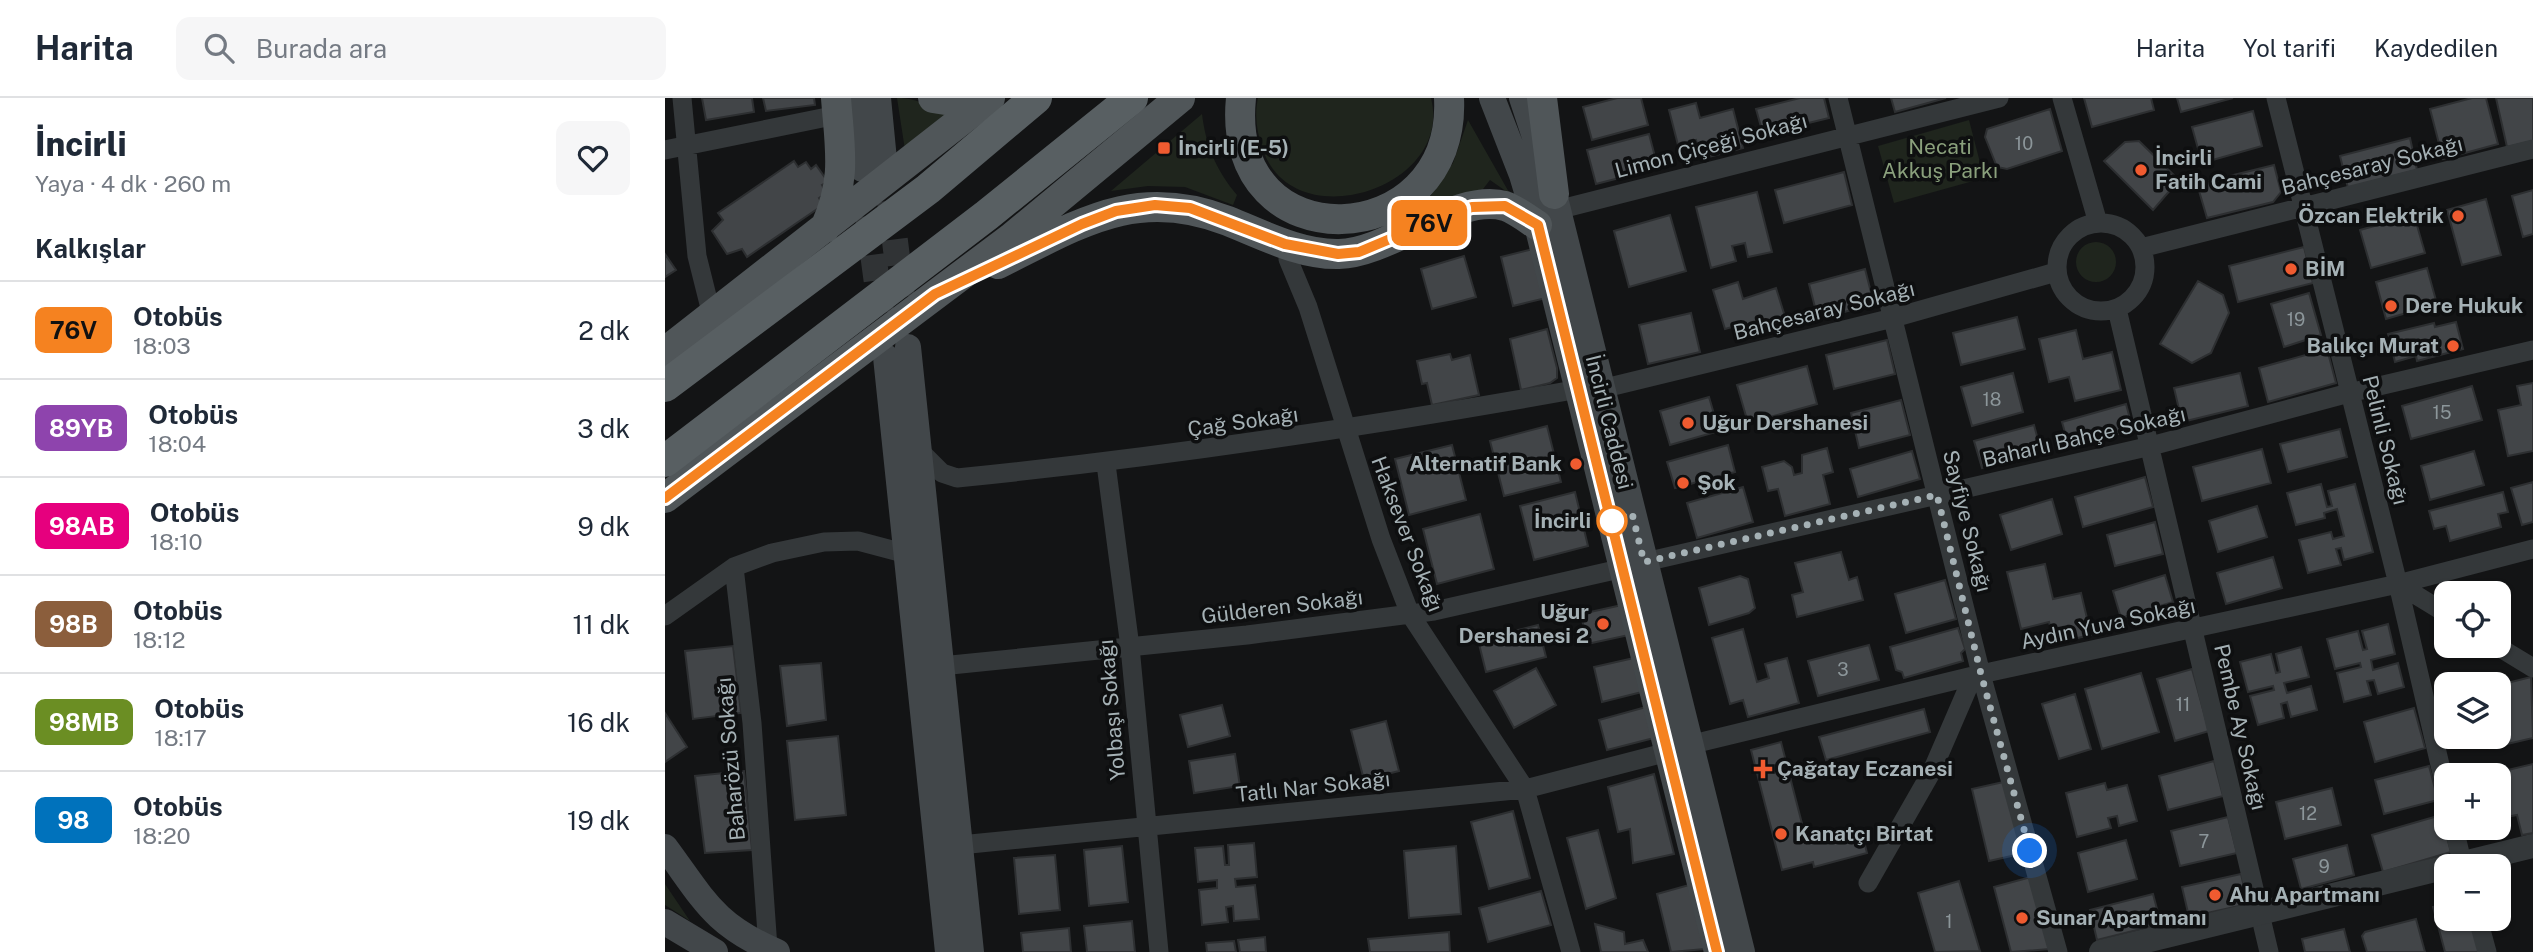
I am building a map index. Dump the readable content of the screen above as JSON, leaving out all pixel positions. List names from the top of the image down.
{
  "streets": {
    "main road": ["İncirli Caddesi"],
    "street": [
      "Limon Çiçeği Sokağı",
      "Bahçesaray Sokağı",
      "Çağ Sokağı",
      "Baharlı Bahçe Sokağı",
      "Pelinli Sokağı",
      "Sayfiye Sokağı",
      "Haksever Sokağı",
      "Gülderen Sokağı",
      "Aydın Yuva Sokağı",
      "Yolbaşı Sokağı",
      "Pembe Ay Sokağı",
      "Baharözü Sokağı",
      "Tatlı Nar Sokağı"
    ]
  },
  "crossings": [
    ["Limon Çiçeği Sokağı", "İncirli Caddesi"],
    ["Limon Çiçeği Sokağı", "Sayfiye Sokağı"],
    ["Bahçesaray Sokağı", "Çağ Sokağı"],
    ["Bahçesaray Sokağı", "İncirli Caddesi"],
    ["Bahçesaray Sokağı", "Pelinli Sokağı"],
    ["Bahçesaray Sokağı", "Sayfiye Sokağı"],
    ["Bahçesaray Sokağı", "Pembe Ay Sokağı"],
    ["Çağ Sokağı", "İncirli Caddesi"],
    ["Çağ Sokağı", "Haksever Sokağı"],
    ["Çağ Sokağı", "Yolbaşı Sokağı"],
    ["İncirli Caddesi", "Baharlı Bahçe Sokağı"],
    ["İncirli Caddesi", "Gülderen Sokağı"],
    ["İncirli Caddesi", "Aydın Yuva Sokağı"],
    ["İncirli Caddesi", "Tatlı Nar Sokağı"],
    ["Baharlı Bahçe Sokağı", "Pelinli Sokağı"],
    ["Baharlı Bahçe Sokağı", "Sayfiye Sokağı"],
    ["Baharlı Bahçe Sokağı", "Gülderen Sokağı"],
    ["Baharlı Bahçe Sokağı", "Pembe Ay Sokağı"],
    ["Pelinli Sokağı", "Aydın Yuva Sokağı"],
    ["Sayfiye Sokağı", "Aydın Yuva Sokağı"],
    ["Haksever Sokağı", "Gülderen Sokağı"],
    ["Haksever Sokağı", "Tatlı Nar Sokağı"],
    ["Gülderen Sokağı", "Yolbaşı Sokağı"],
    ["Aydın Yuva Sokağı", "Pembe Ay Sokağı"],
    ["Aydın Yuva Sokağı", "Tatlı Nar Sokağı"],
    ["Yolbaşı Sokağı", "Tatlı Nar Sokağı"]
  ],
  "parks": ["Necati Akkuş Parkı"],
  "places": {
    "transit": ["İncirli (E-5)"],
    "other": [
      "İncirli Fatih Cami",
      "Özcan Elektrik",
      "BİM",
      "Dere Hukuk",
      "Balıkçı Murat",
      "Uğur Dershanesi",
      "Alternatif Bank",
      "Şok",
      "İncirli",
      "Uğur Dershanesi 2",
      "Kanatçı Birtat",
      "Ahu Apartmanı",
      "Sunar Apartmanı"
    ],
    "health": ["Çağatay Eczanesi"]
  },
  "lines": ["bus line 76V"],
  "house_numbers": [
    "10",
    "19",
    "18",
    "15",
    "3",
    "11",
    "12",
    "7",
    "9",
    "1"
  ],
  "page": {
    "header": "Harita",
    "search": "Burada ara",
    "nav": ["Harita", "Yol tarifi", "Kaydedilen"],
    "heading": [
      ["İncirli", "Yaya · 4 dk · 260 m"],
      "Kalkışlar"
    ],
    "on_map": "76V",
    "list": [
      {
        "mark": "76V",
        "name": "Otobüs",
        "note": "18:03",
        "value": "2 dk"
      },
      {
        "mark": "89YB",
        "name": "Otobüs",
        "note": "18:04",
        "value": "3 dk"
      },
      {
        "mark": "98AB",
        "name": "Otobüs",
        "note": "18:10",
        "value": "9 dk"
      },
      {
        "mark": "98B",
        "name": "Otobüs",
        "note": "18:12",
        "value": "11 dk"
      },
      {
        "mark": "98MB",
        "name": "Otobüs",
        "note": "18:17",
        "value": "16 dk"
      },
      {
        "mark": "98",
        "name": "Otobüs",
        "note": "18:20",
        "value": "19 dk"
      }
    ],
    "map_buttons": ["+", "−"]
  }
}
